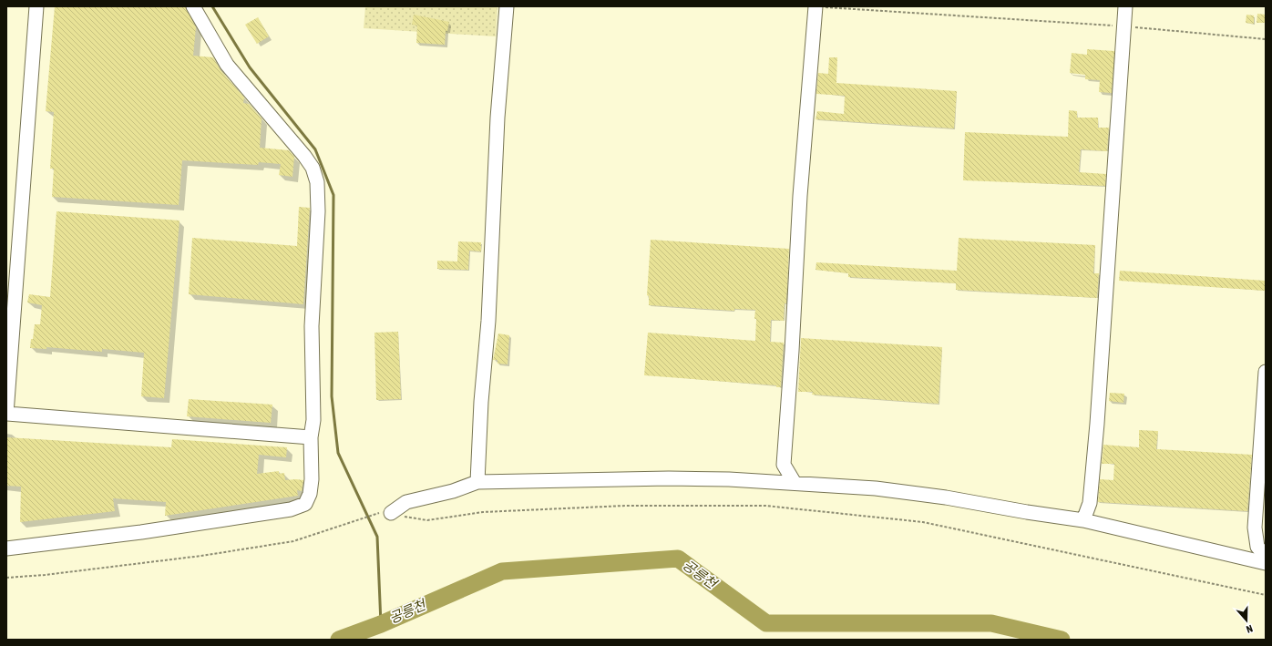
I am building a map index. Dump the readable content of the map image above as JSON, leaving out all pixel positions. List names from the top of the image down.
{
  "water": ["공릉천"],
  "north": "bottom"
}
